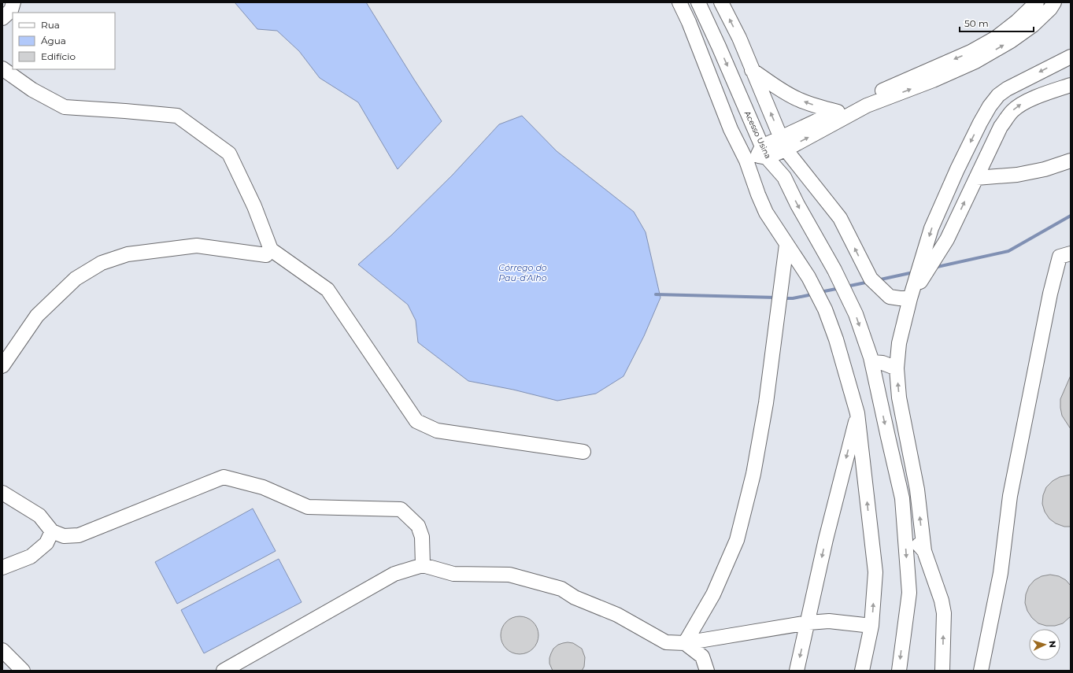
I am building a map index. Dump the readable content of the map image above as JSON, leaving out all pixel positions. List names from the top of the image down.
{
  "streets": {
    "street": ["Acesso Usina"]
  },
  "water": ["Córrego do Pau-d'Alho"],
  "legend": ["Rua", "Água", "Edifício"],
  "scale_bar": "50 m",
  "north": "right"
}
